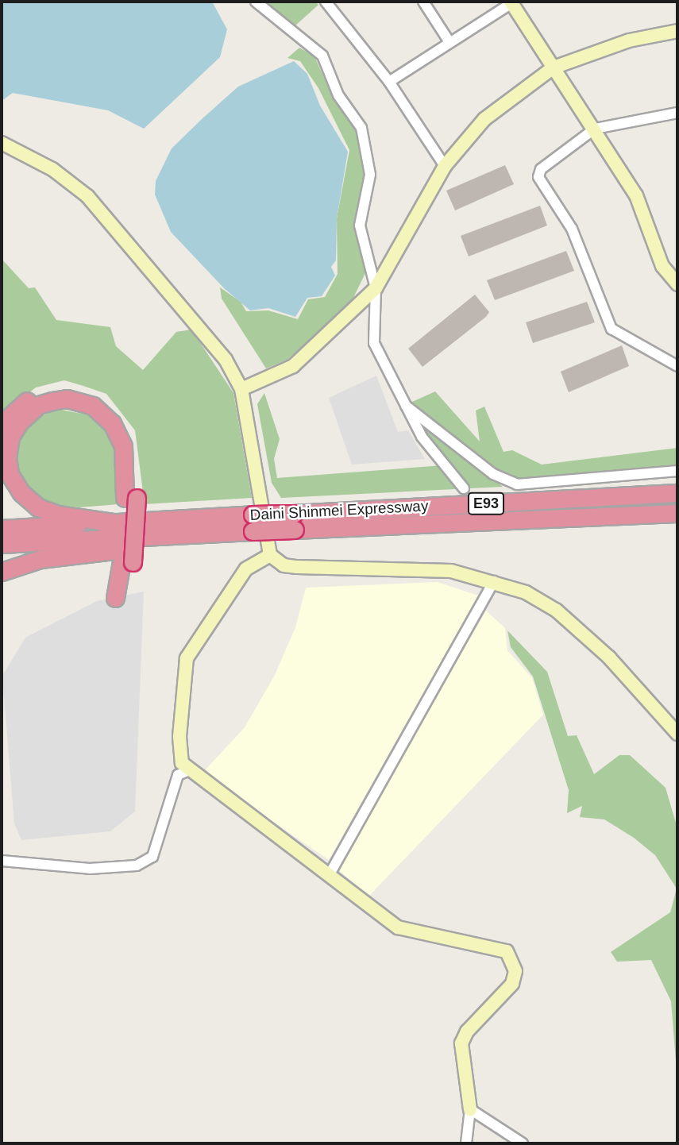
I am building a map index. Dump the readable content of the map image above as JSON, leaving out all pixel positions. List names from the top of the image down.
{
  "streets": {
    "highway": ["E93", "Daini Shinmei Expressway"]
  }
}
